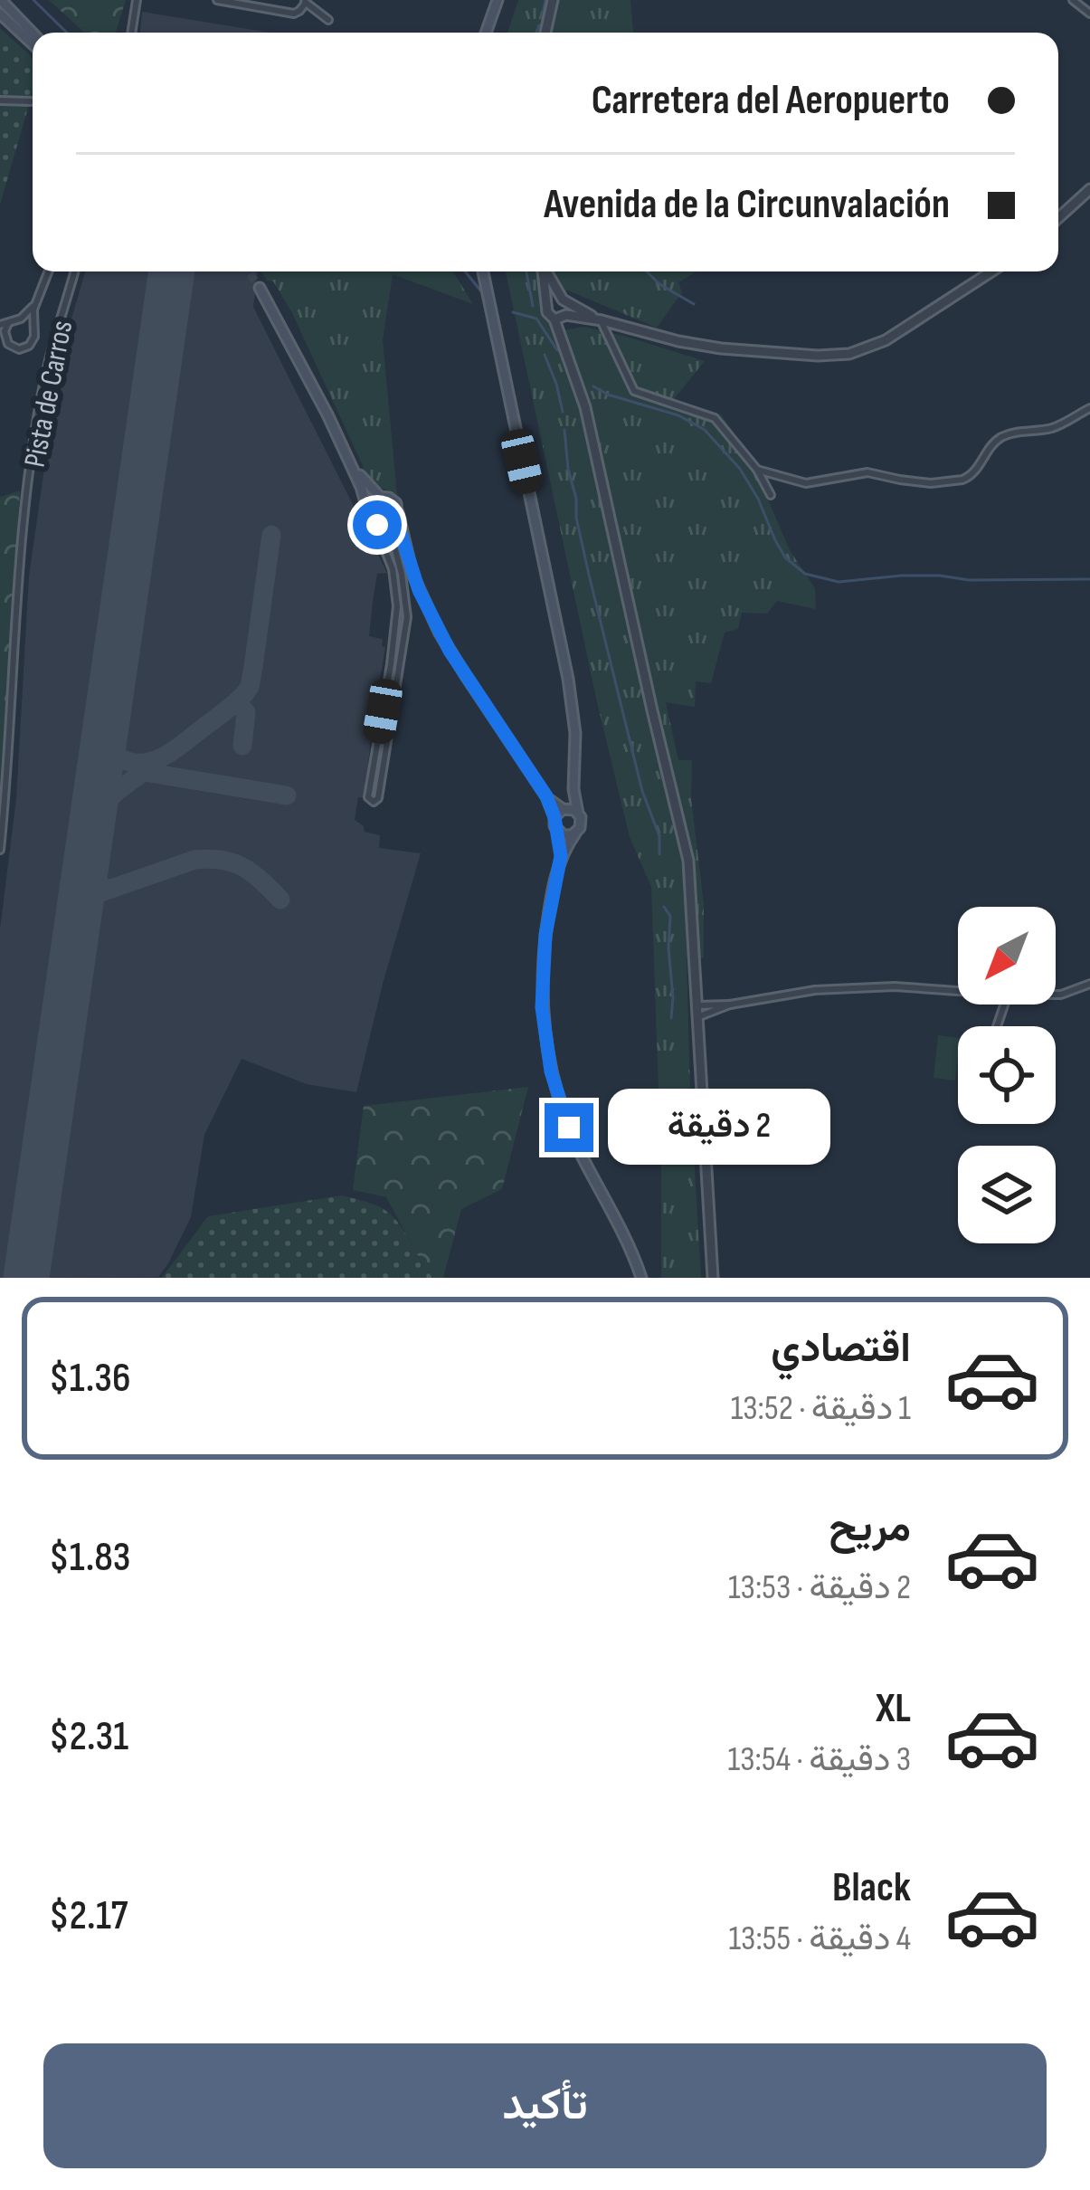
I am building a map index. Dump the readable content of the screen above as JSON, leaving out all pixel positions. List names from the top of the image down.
{
  "streets": {
    "street": ["Pista de Carros"]
  },
  "north": "bottom left",
  "page": {
    "banner": ["Carretera del Aeropuerto", "Avenida de la Circunvalación"],
    "bubble": "2 دقيقة",
    "list": [
      {
        "name": "اقتصادي",
        "note": "1 دقيقة · 13:52",
        "value": "$1.36"
      },
      {
        "name": "مريح",
        "note": "2 دقيقة · 13:53",
        "value": "$1.83"
      },
      {
        "name": "XL",
        "note": "3 دقيقة · 13:54",
        "value": "$2.31"
      },
      {
        "name": "Black",
        "note": "4 دقيقة · 13:55",
        "value": "$2.17"
      }
    ],
    "buttons": "تأكيد"
  }
}
